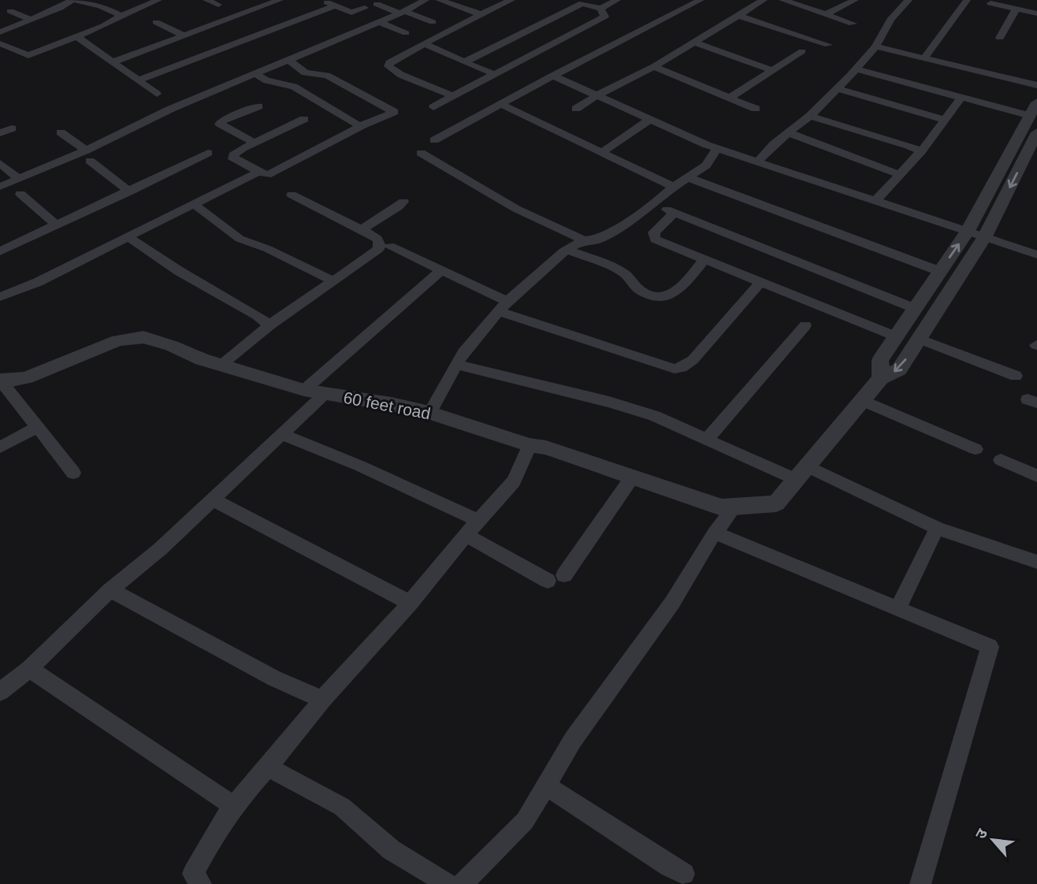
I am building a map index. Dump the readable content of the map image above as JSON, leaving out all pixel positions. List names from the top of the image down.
{
  "streets": {
    "street": ["60 feet road"]
  },
  "north": "top left"
}
